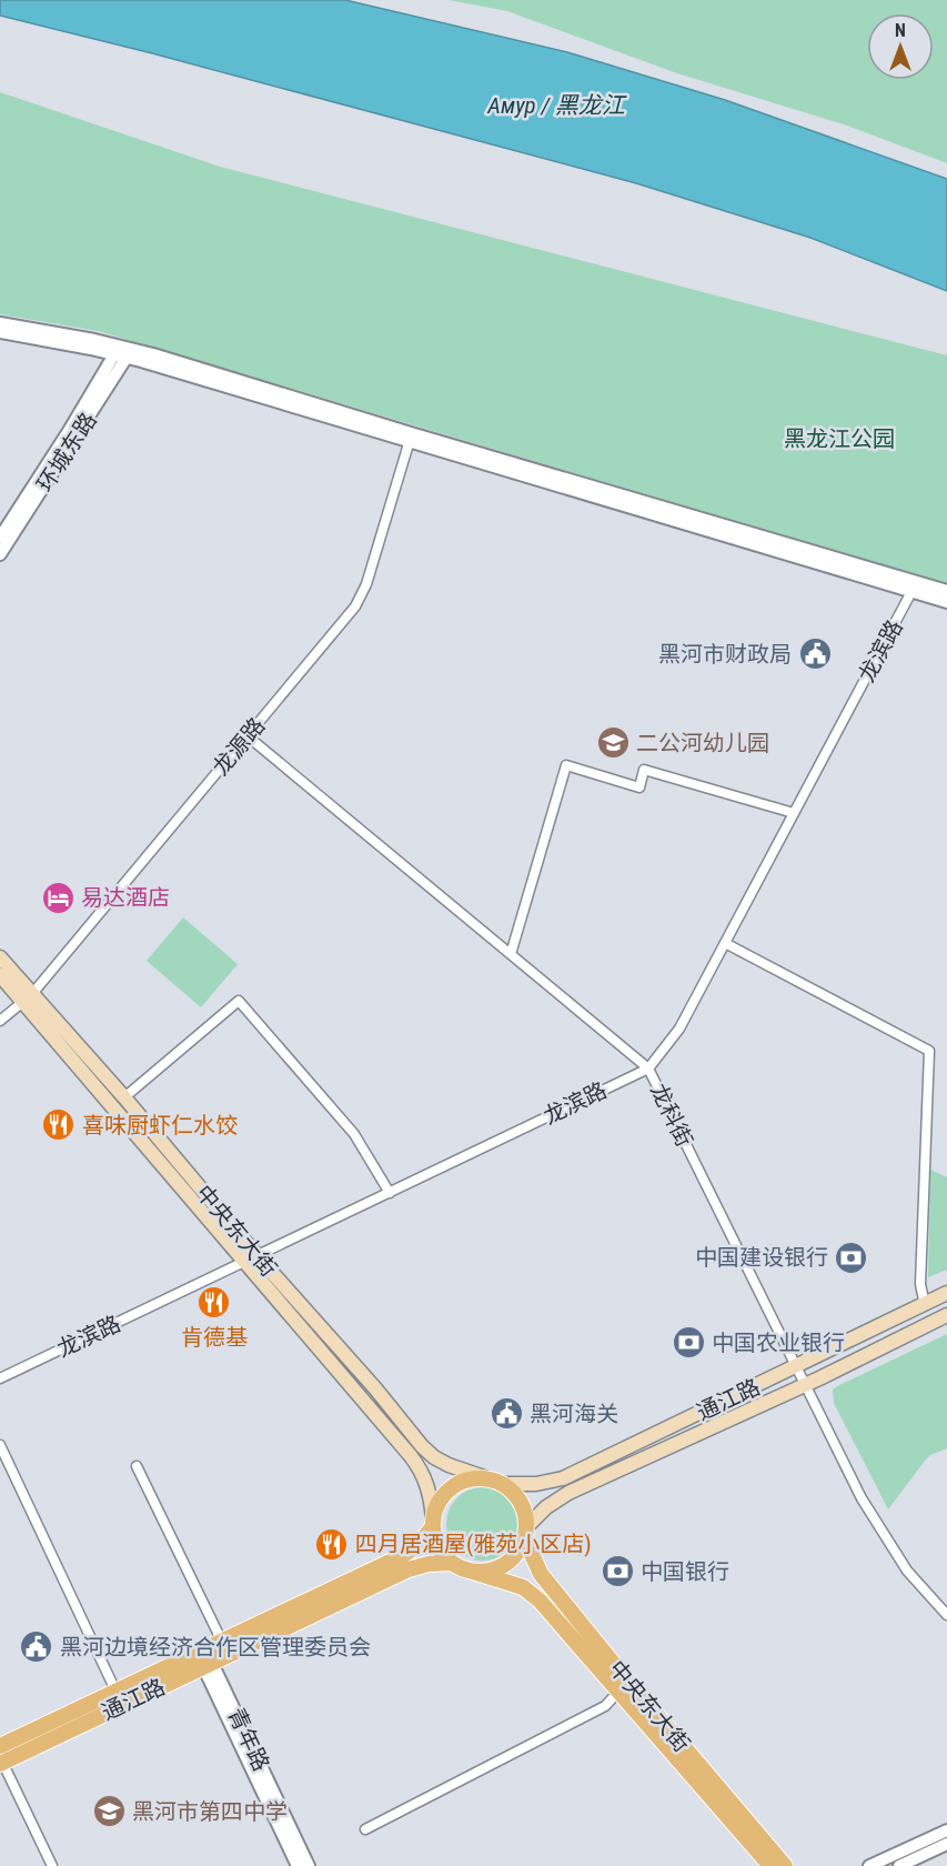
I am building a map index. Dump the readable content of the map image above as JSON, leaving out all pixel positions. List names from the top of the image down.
{
  "streets": {
    "main road": ["中央东大街", "通江路"],
    "street": [
      "环城东路",
      "龙滨路",
      "龙源路",
      "龙科街",
      "青年路"
    ]
  },
  "crossings": [
    ["龙滨路", "龙科街"],
    ["龙滨路", "中央东大街"],
    ["龙源路", "龙科街"],
    ["龙源路", "中央东大街"],
    ["龙科街", "通江路"],
    ["中央东大街", "通江路"],
    ["通江路", "青年路"]
  ],
  "water": ["Амур / 黑龙江"],
  "parks": ["黑龙江公园"],
  "places": {
    "public building": ["黑河市财政局", "黑河海关", "黑河边境经济合作区管理委员会"],
    "school or university": ["二公河幼儿园", "黑河市第四中学"],
    "hotel": ["易达酒店"],
    "restaurant": ["喜味厨虾仁水饺", "肯德基", "四月居酒屋(雅苑小区店)"],
    "bank": ["中国建设银行", "中国农业银行", "中国银行"]
  },
  "north": "top"
}
